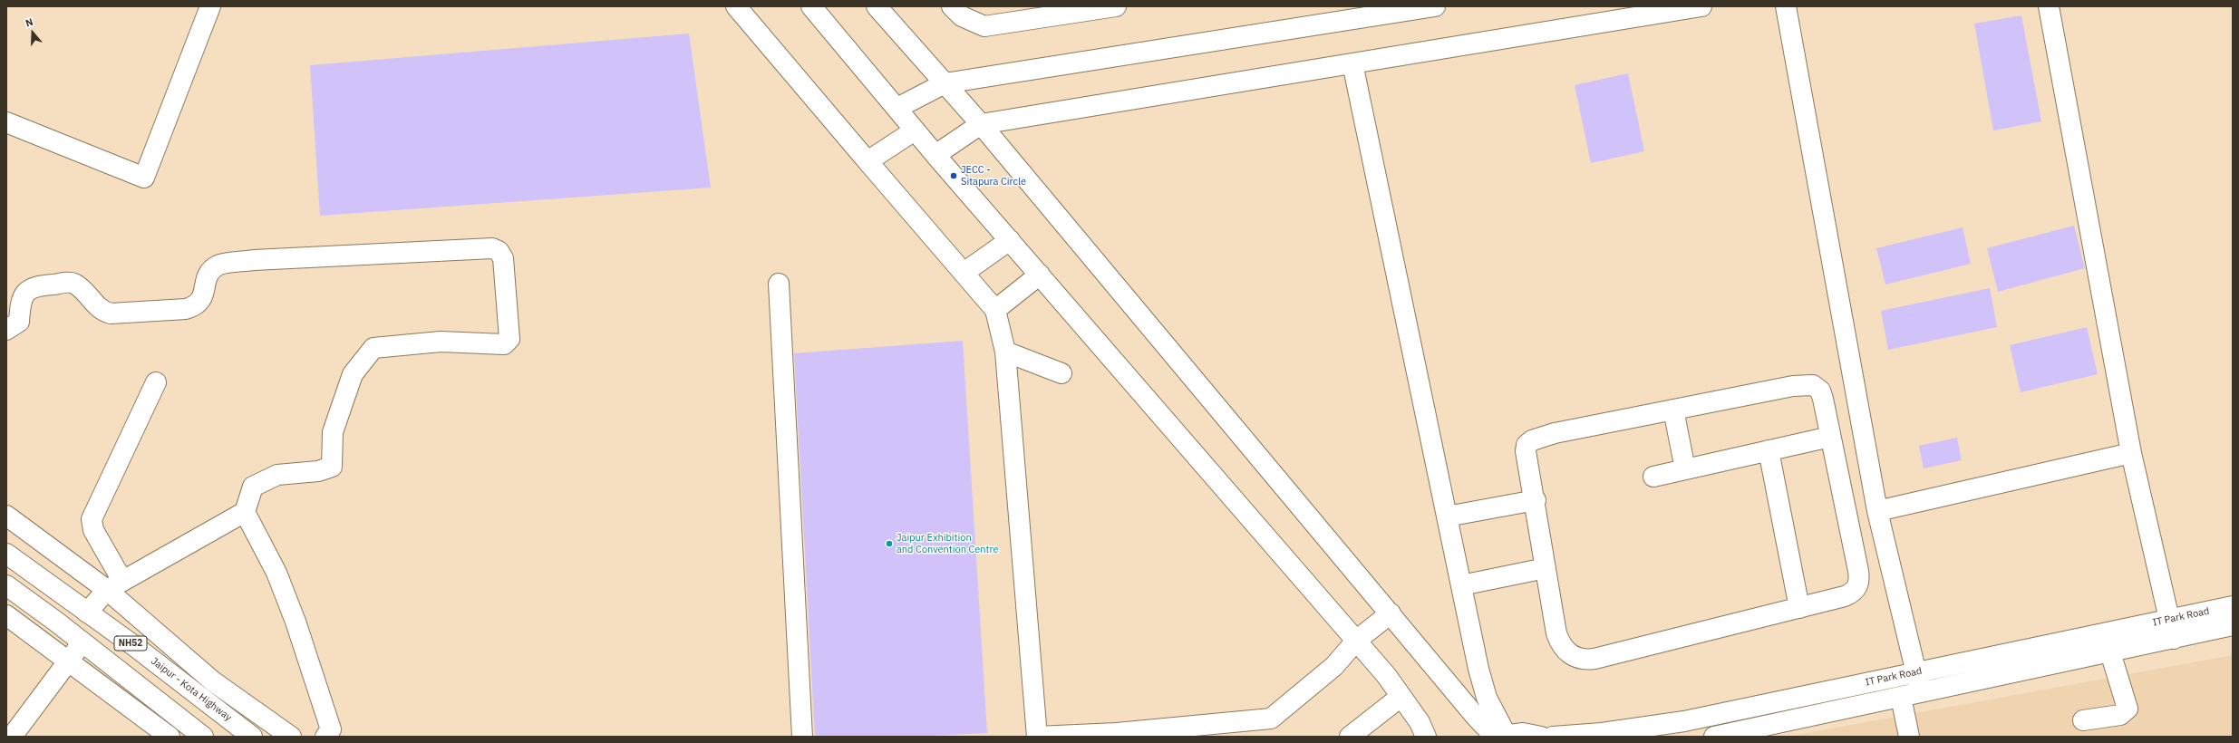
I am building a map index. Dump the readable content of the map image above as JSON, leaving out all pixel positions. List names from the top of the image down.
{
  "streets": {
    "main road": ["IT Park Road", "NH52", "Jaipur - Kota Highway"]
  },
  "places": ["JECC - Sitapura Circle", "Jaipur Exhibition and Convention Centre"],
  "north": "top"
}
